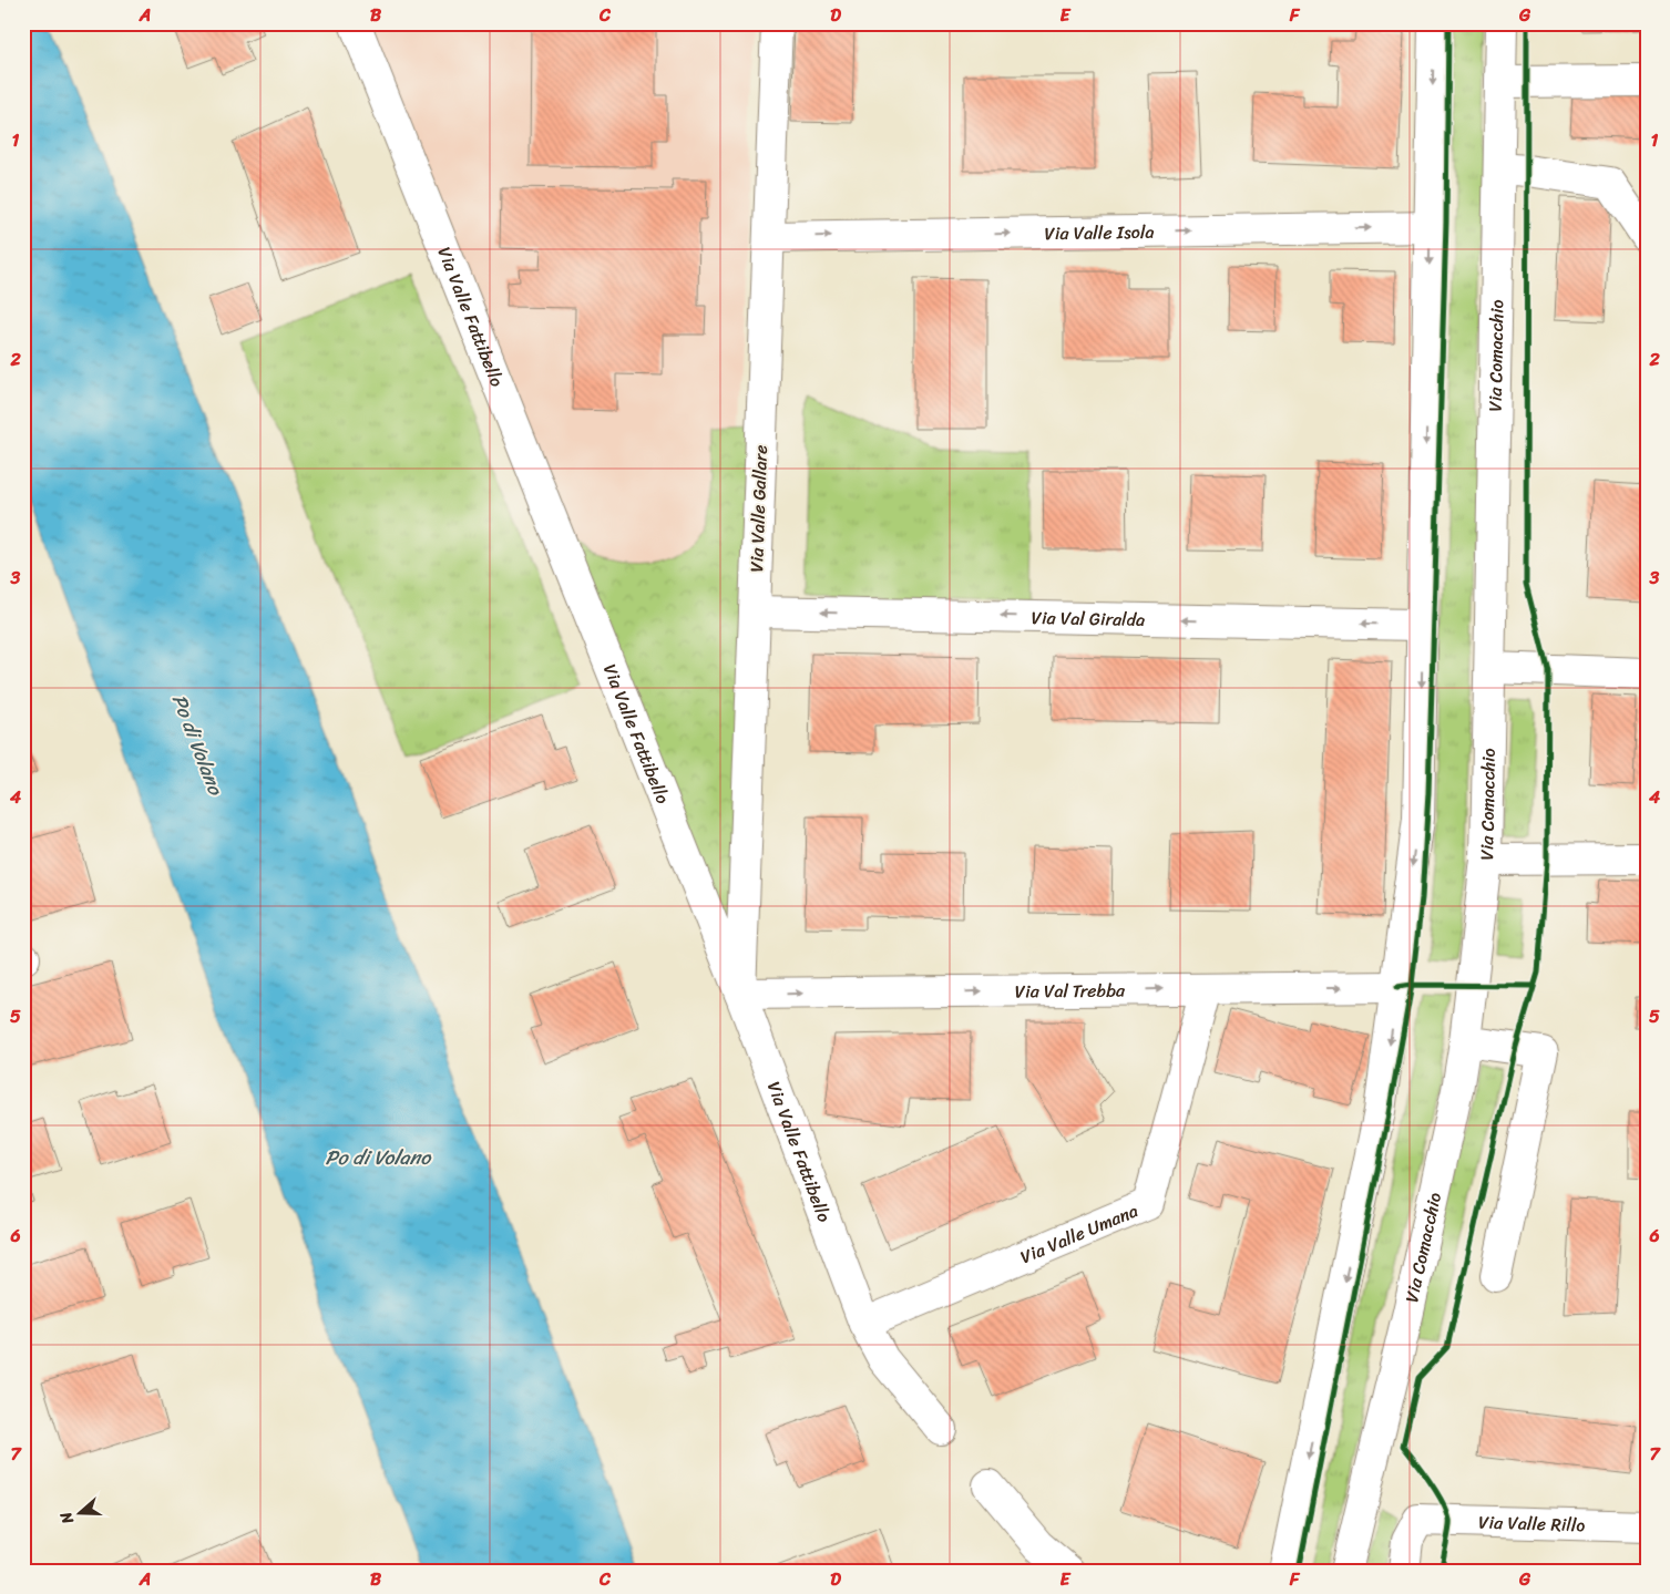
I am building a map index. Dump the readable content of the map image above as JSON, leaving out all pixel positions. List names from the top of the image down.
{
  "streets": {
    "street": [
      "Via Valle Isola",
      "Via Valle Fattibello",
      "Via Comacchio",
      "Via Valle Gallare",
      "Via Val Giralda",
      "Via Val Trebba",
      "Via Valle Umana",
      "Via Valle Rillo"
    ]
  },
  "crossings": [
    ["Via Valle Isola", "Via Valle Gallare"],
    ["Via Valle Fattibello", "Via Valle Gallare"],
    ["Via Valle Fattibello", "Via Val Trebba"],
    ["Via Valle Fattibello", "Via Valle Umana"],
    ["Via Valle Gallare", "Via Val Giralda"],
    ["Via Valle Gallare", "Via Val Trebba"],
    ["Via Val Trebba", "Via Valle Umana"]
  ],
  "one_way": ["Via Valle Isola", "Via Val Giralda", "Via Val Trebba"],
  "water": ["Po di Volano"],
  "north": "left",
  "grid": {
    "columns": [
      "A",
      "B",
      "C",
      "D",
      "E",
      "F",
      "G"
    ],
    "rows": [
      "1",
      "2",
      "3",
      "4",
      "5",
      "6",
      "7"
    ]
  }
}
